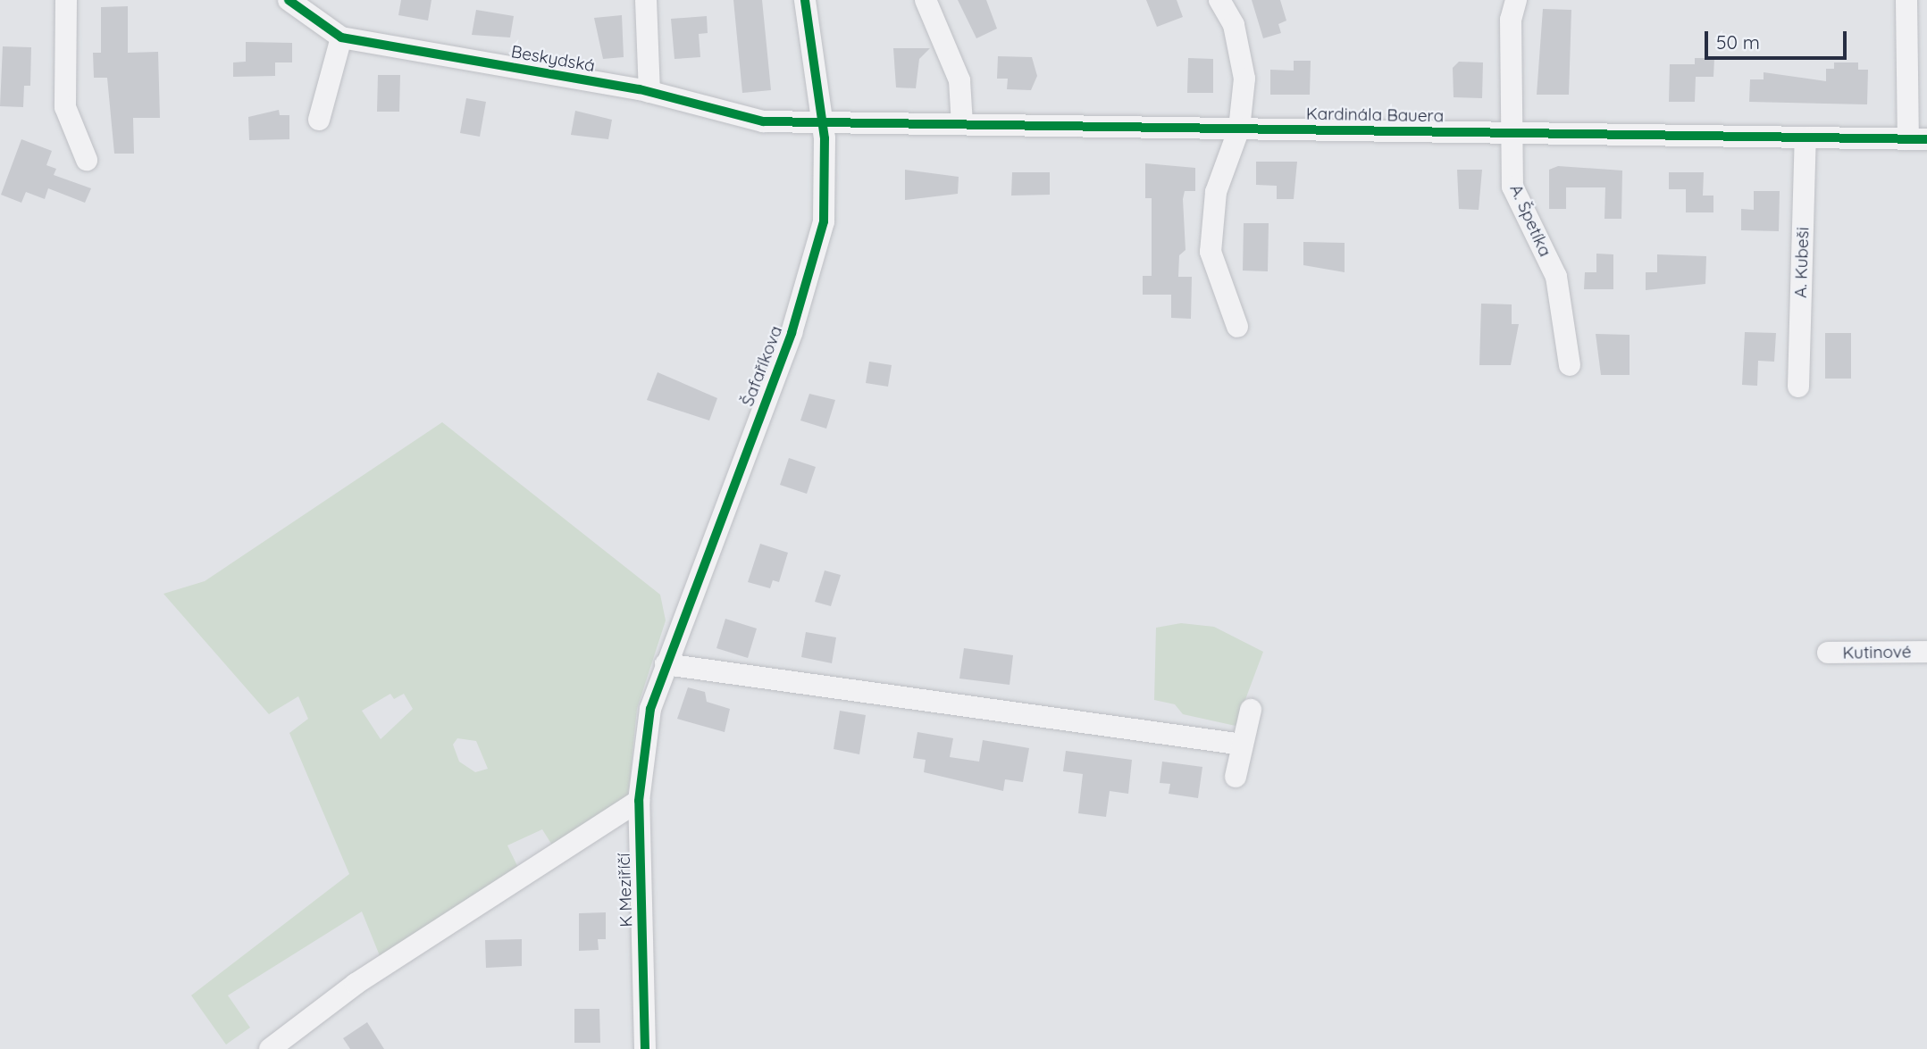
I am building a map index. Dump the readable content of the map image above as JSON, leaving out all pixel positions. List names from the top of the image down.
{
  "streets": {
    "street": [
      "Beskydská",
      "Kardinála Bauera",
      "A. Špetíka",
      "A. Kubeši",
      "Šafaříkova",
      "Kutinové",
      "K Meziříčí"
    ]
  },
  "crossings": [
    ["Beskydská", "Kardinála Bauera"],
    ["Beskydská", "Šafaříkova"],
    ["Kardinála Bauera", "A. Špetíka"],
    ["Kardinála Bauera", "A. Kubeši"],
    ["Kardinála Bauera", "Šafaříkova"],
    ["Šafaříkova", "K Meziříčí"]
  ],
  "scale_bar": "50 m"
}
